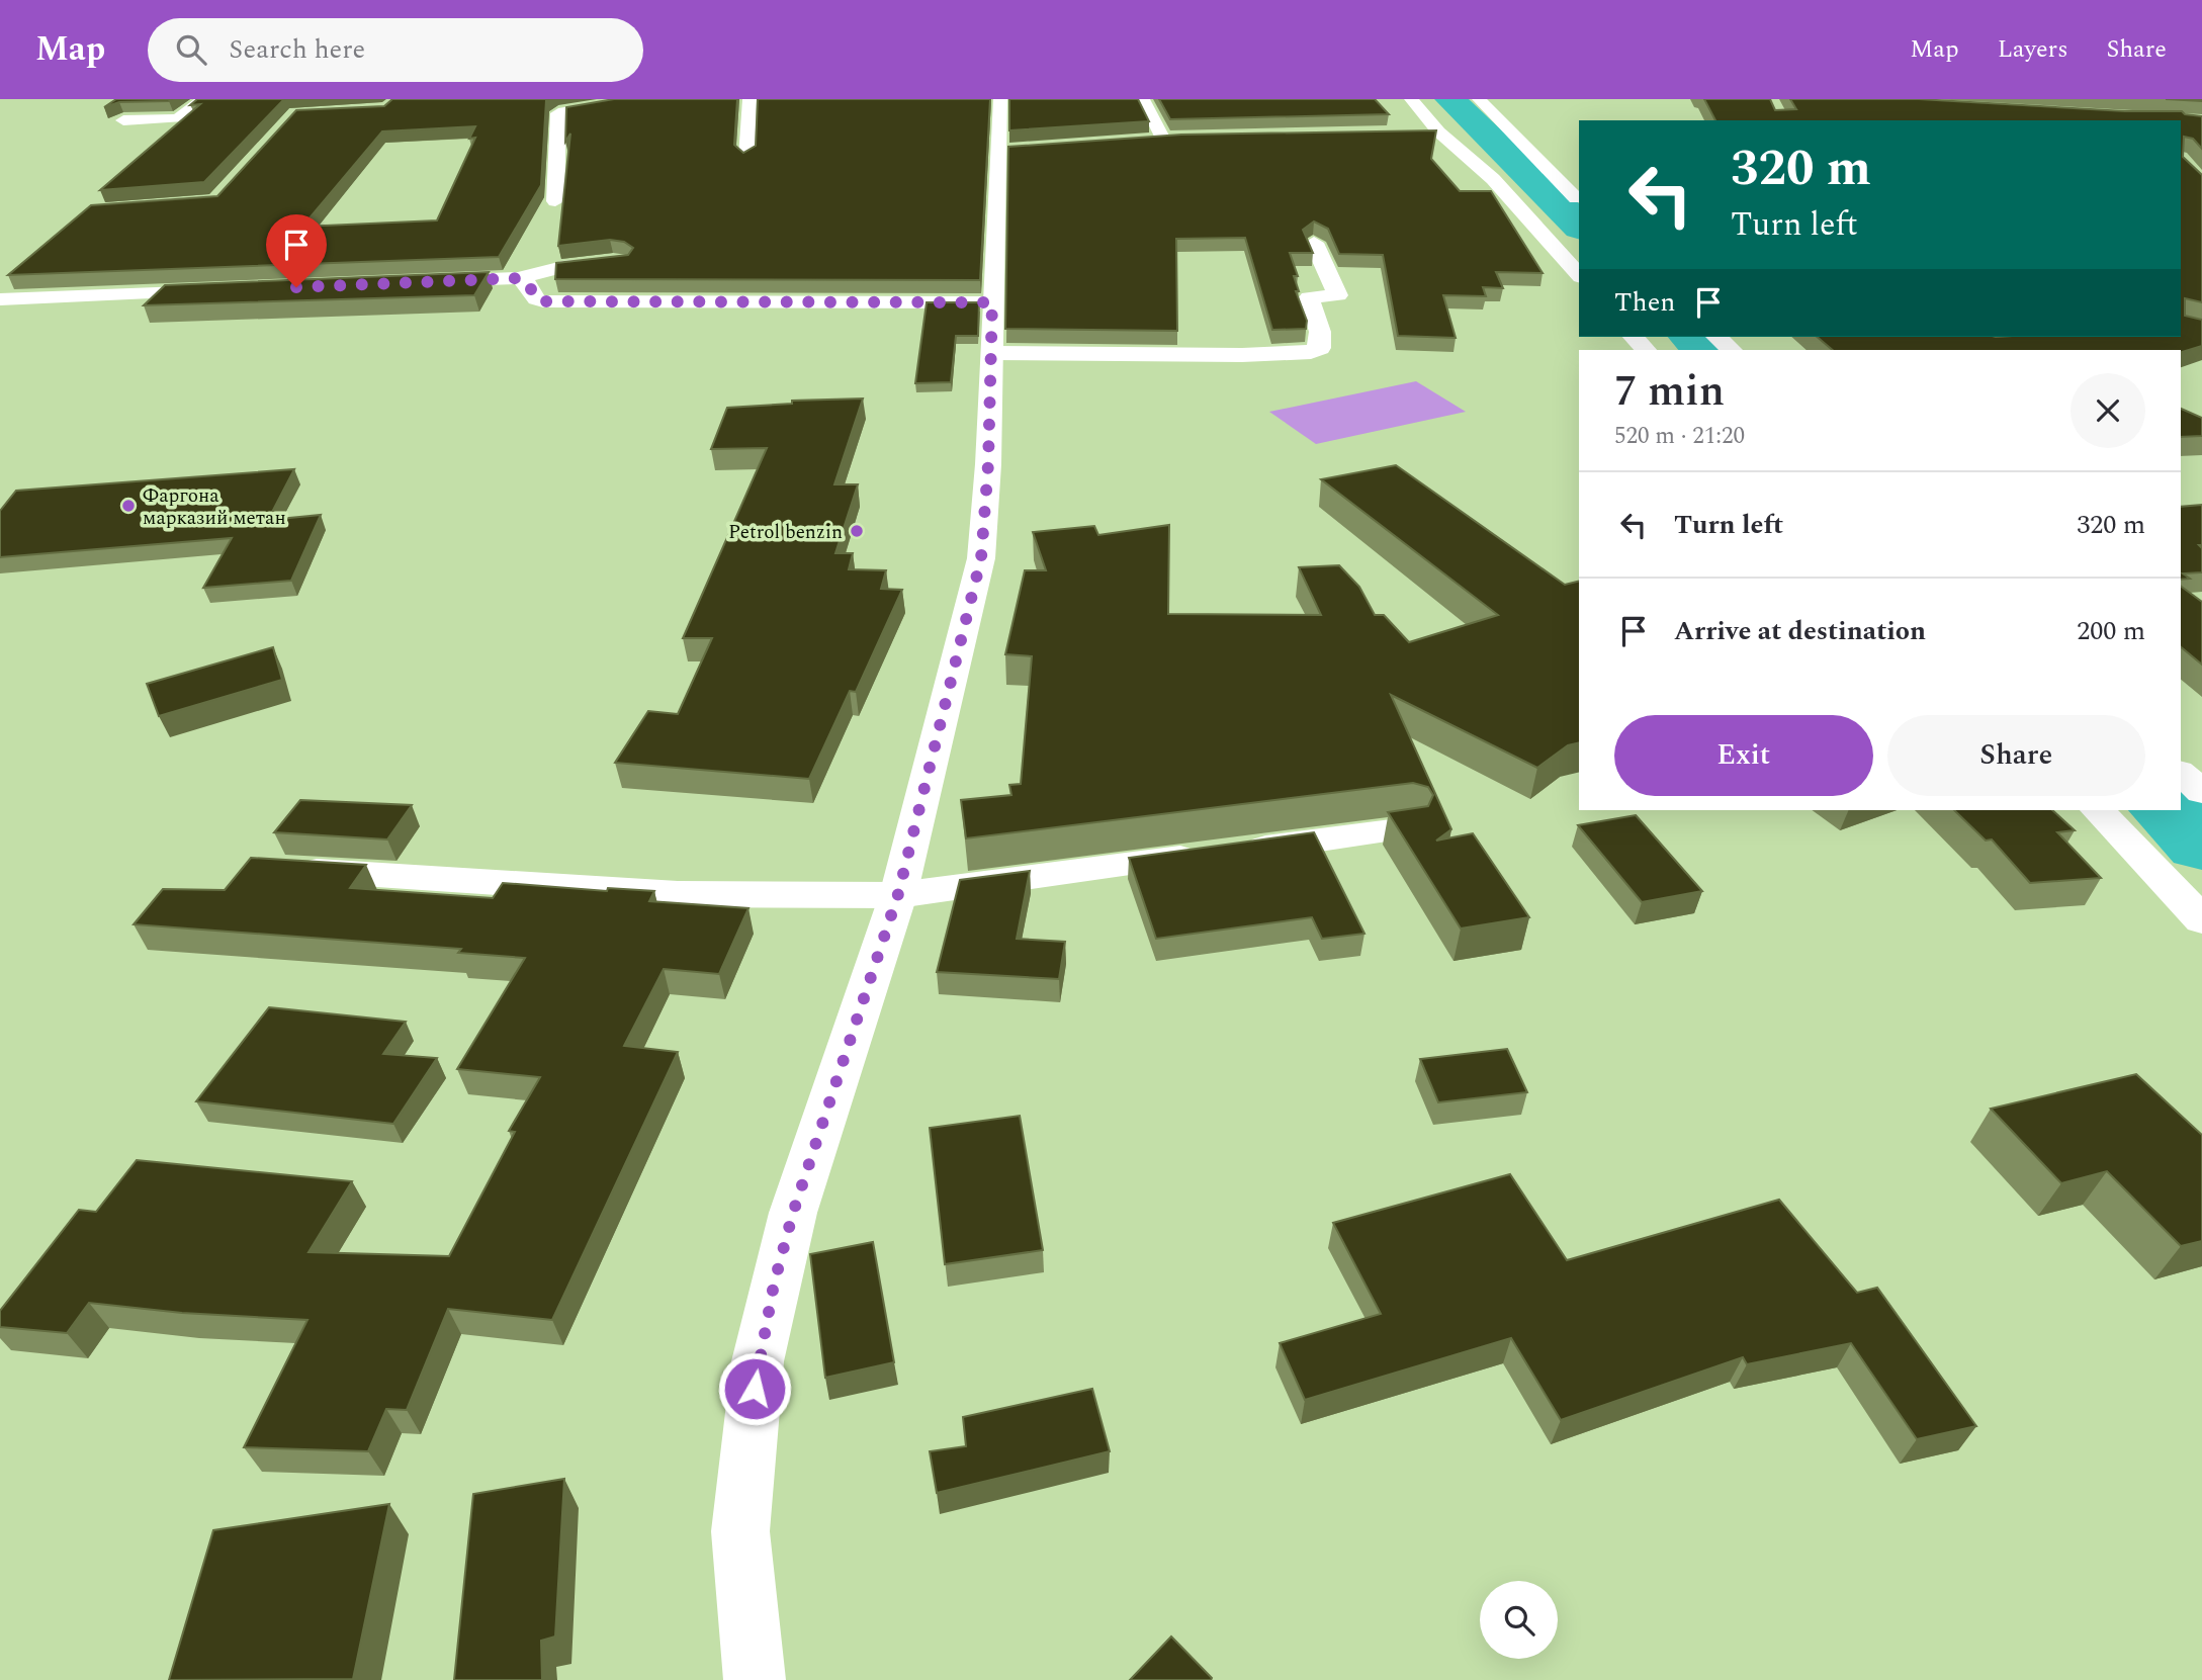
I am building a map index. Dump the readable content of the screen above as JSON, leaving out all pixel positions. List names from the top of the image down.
{
  "places": ["Фаргона марказий метан", "Petrol benzin"],
  "page": {
    "header": "Map",
    "search": "Search here",
    "nav": ["Map", "Layers", "Share"],
    "turn": ["320 m", "Turn left"],
    "then": "Then",
    "heading": ["7 min", "520 m · 21:20"],
    "list": [
      {
        "name": "Turn left",
        "value": "320 m"
      },
      {
        "name": "Arrive at destination",
        "value": "200 m"
      }
    ],
    "buttons": ["Exit", "Share"]
  }
}
